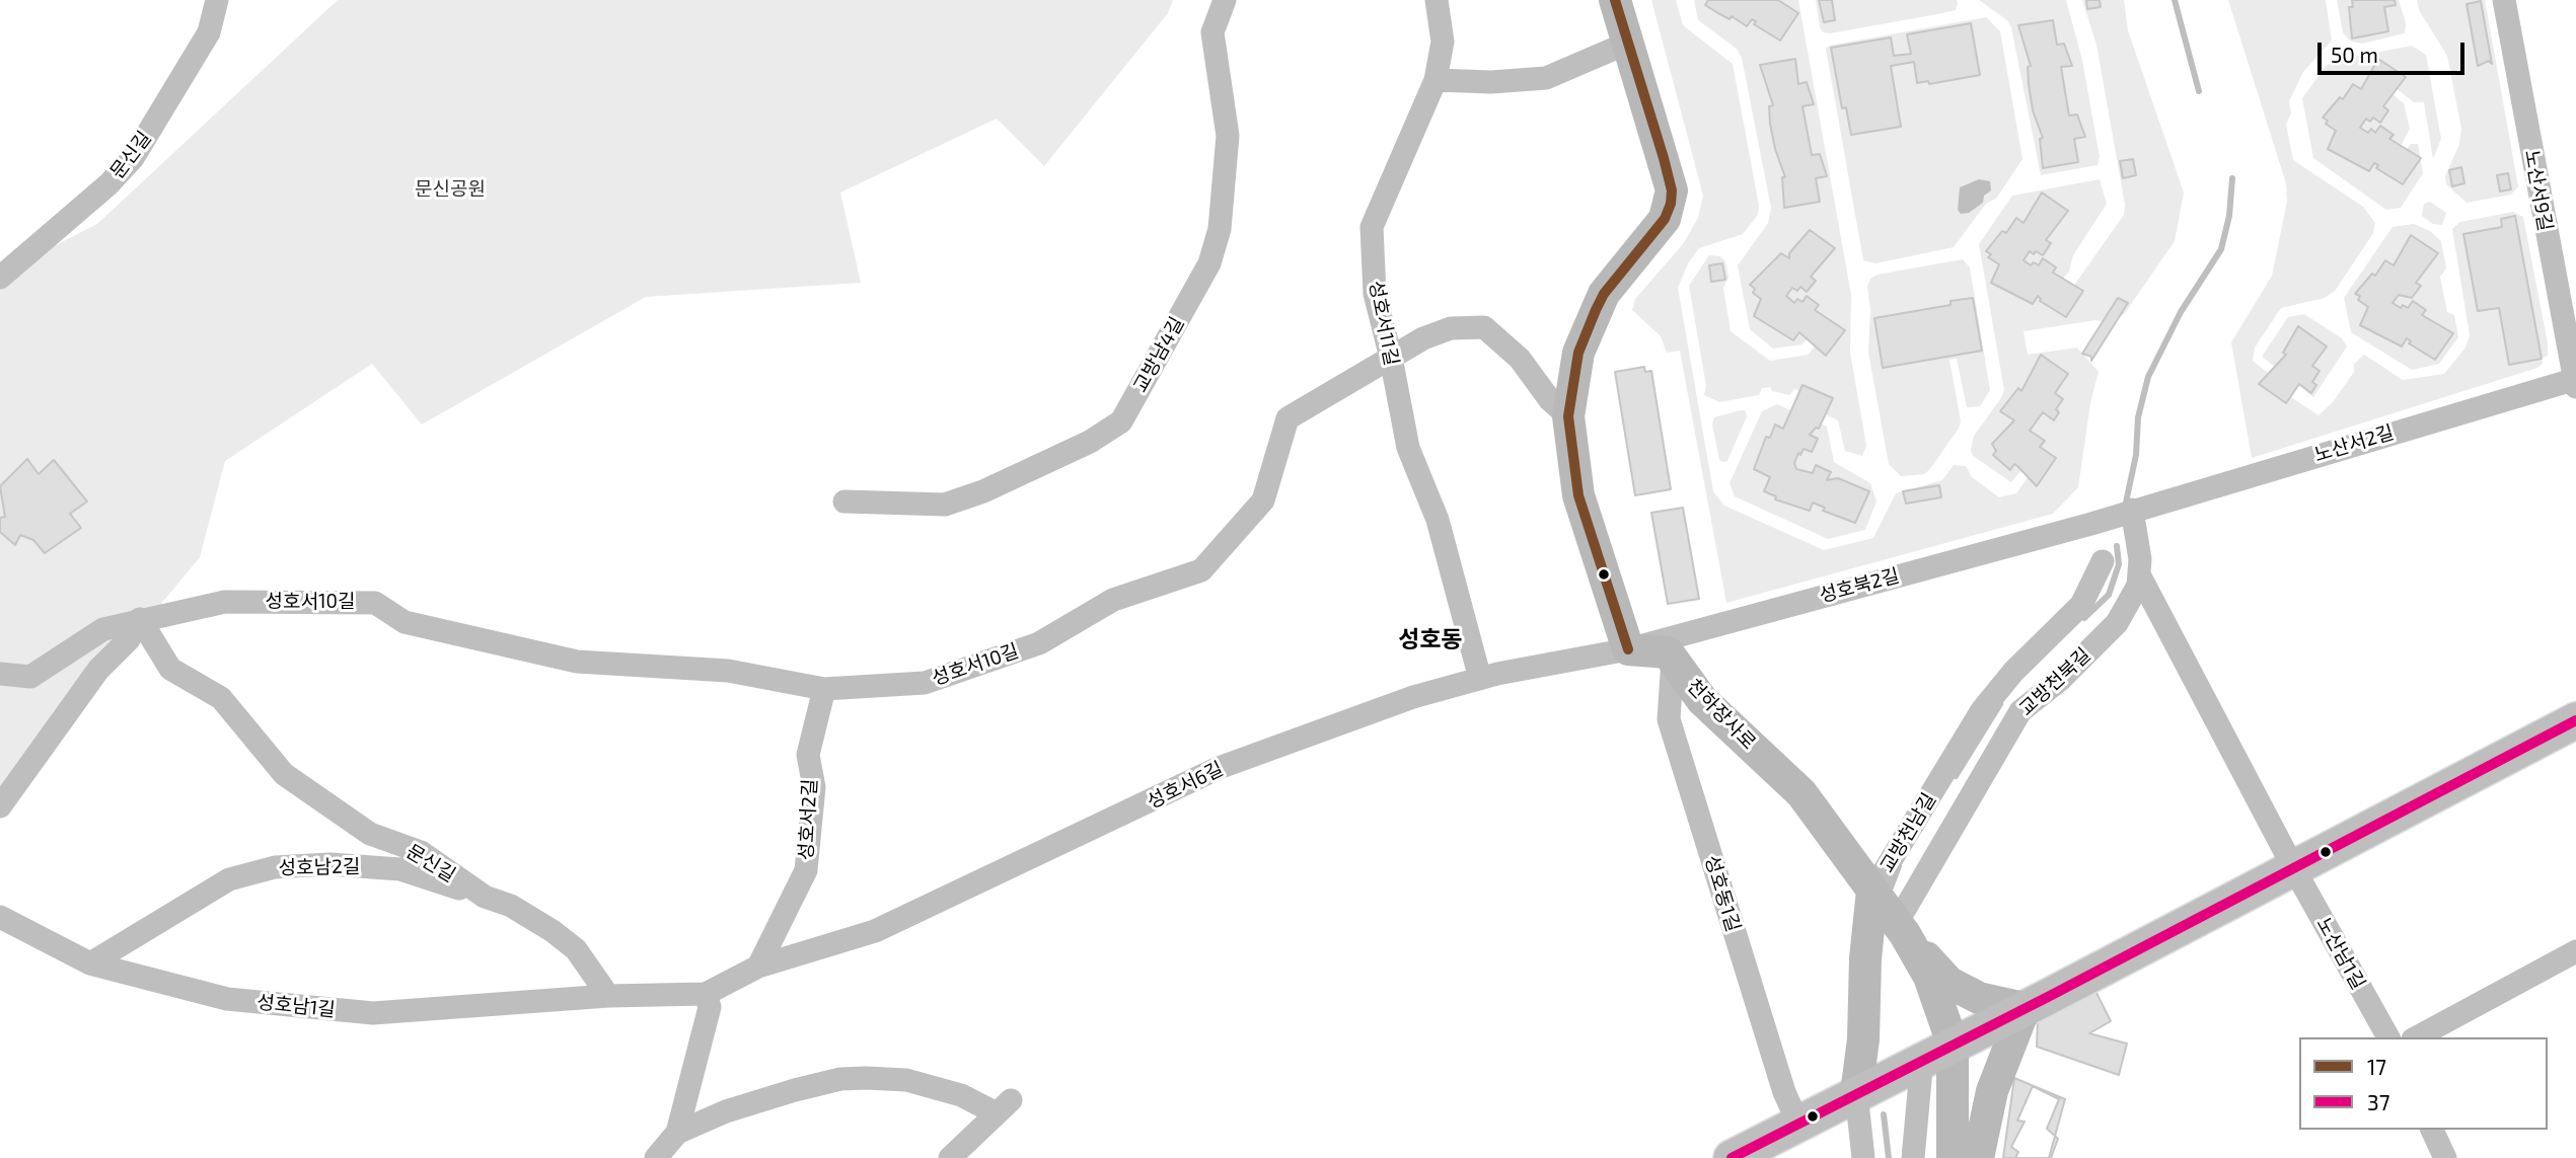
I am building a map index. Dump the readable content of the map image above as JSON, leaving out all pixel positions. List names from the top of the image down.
{
  "streets": {
    "main road": ["천하장사로", "교방천남길"],
    "street": [
      "문신길",
      "노산서9길",
      "성호서11길",
      "교방남4길",
      "노산서2길",
      "성호북2길",
      "성호서10길",
      "교방천북길",
      "성호서6길",
      "성호서2길",
      "성호남2길",
      "성호동1길",
      "노산남1길",
      "성호남1길"
    ]
  },
  "crossings": [
    ["문신길", "성호서10길"],
    ["문신길", "성호남2길"],
    ["문신길", "성호남1길"],
    ["노산서9길", "노산서2길"],
    ["성호서11길", "성호서10길"],
    ["성호서11길", "성호서6길"],
    ["노산서2길", "성호북2길"],
    ["노산서2길", "교방천북길"],
    ["성호북2길", "천하장사로"],
    ["성호북2길", "성호서6길"],
    ["성호서10길", "성호서2길"],
    ["교방천북길", "천하장사로"],
    ["교방천북길", "노산남1길"],
    ["천하장사로", "성호서6길"],
    ["천하장사로", "교방천남길"],
    ["천하장사로", "성호동1길"],
    ["성호서6길", "성호서2길"],
    ["성호남2길", "성호남1길"]
  ],
  "districts": ["성호동"],
  "parks": ["문신공원"],
  "lines": ["transit line 17", "transit line 37"],
  "legend": ["17", "37"],
  "scale_bar": "50 m"
}
